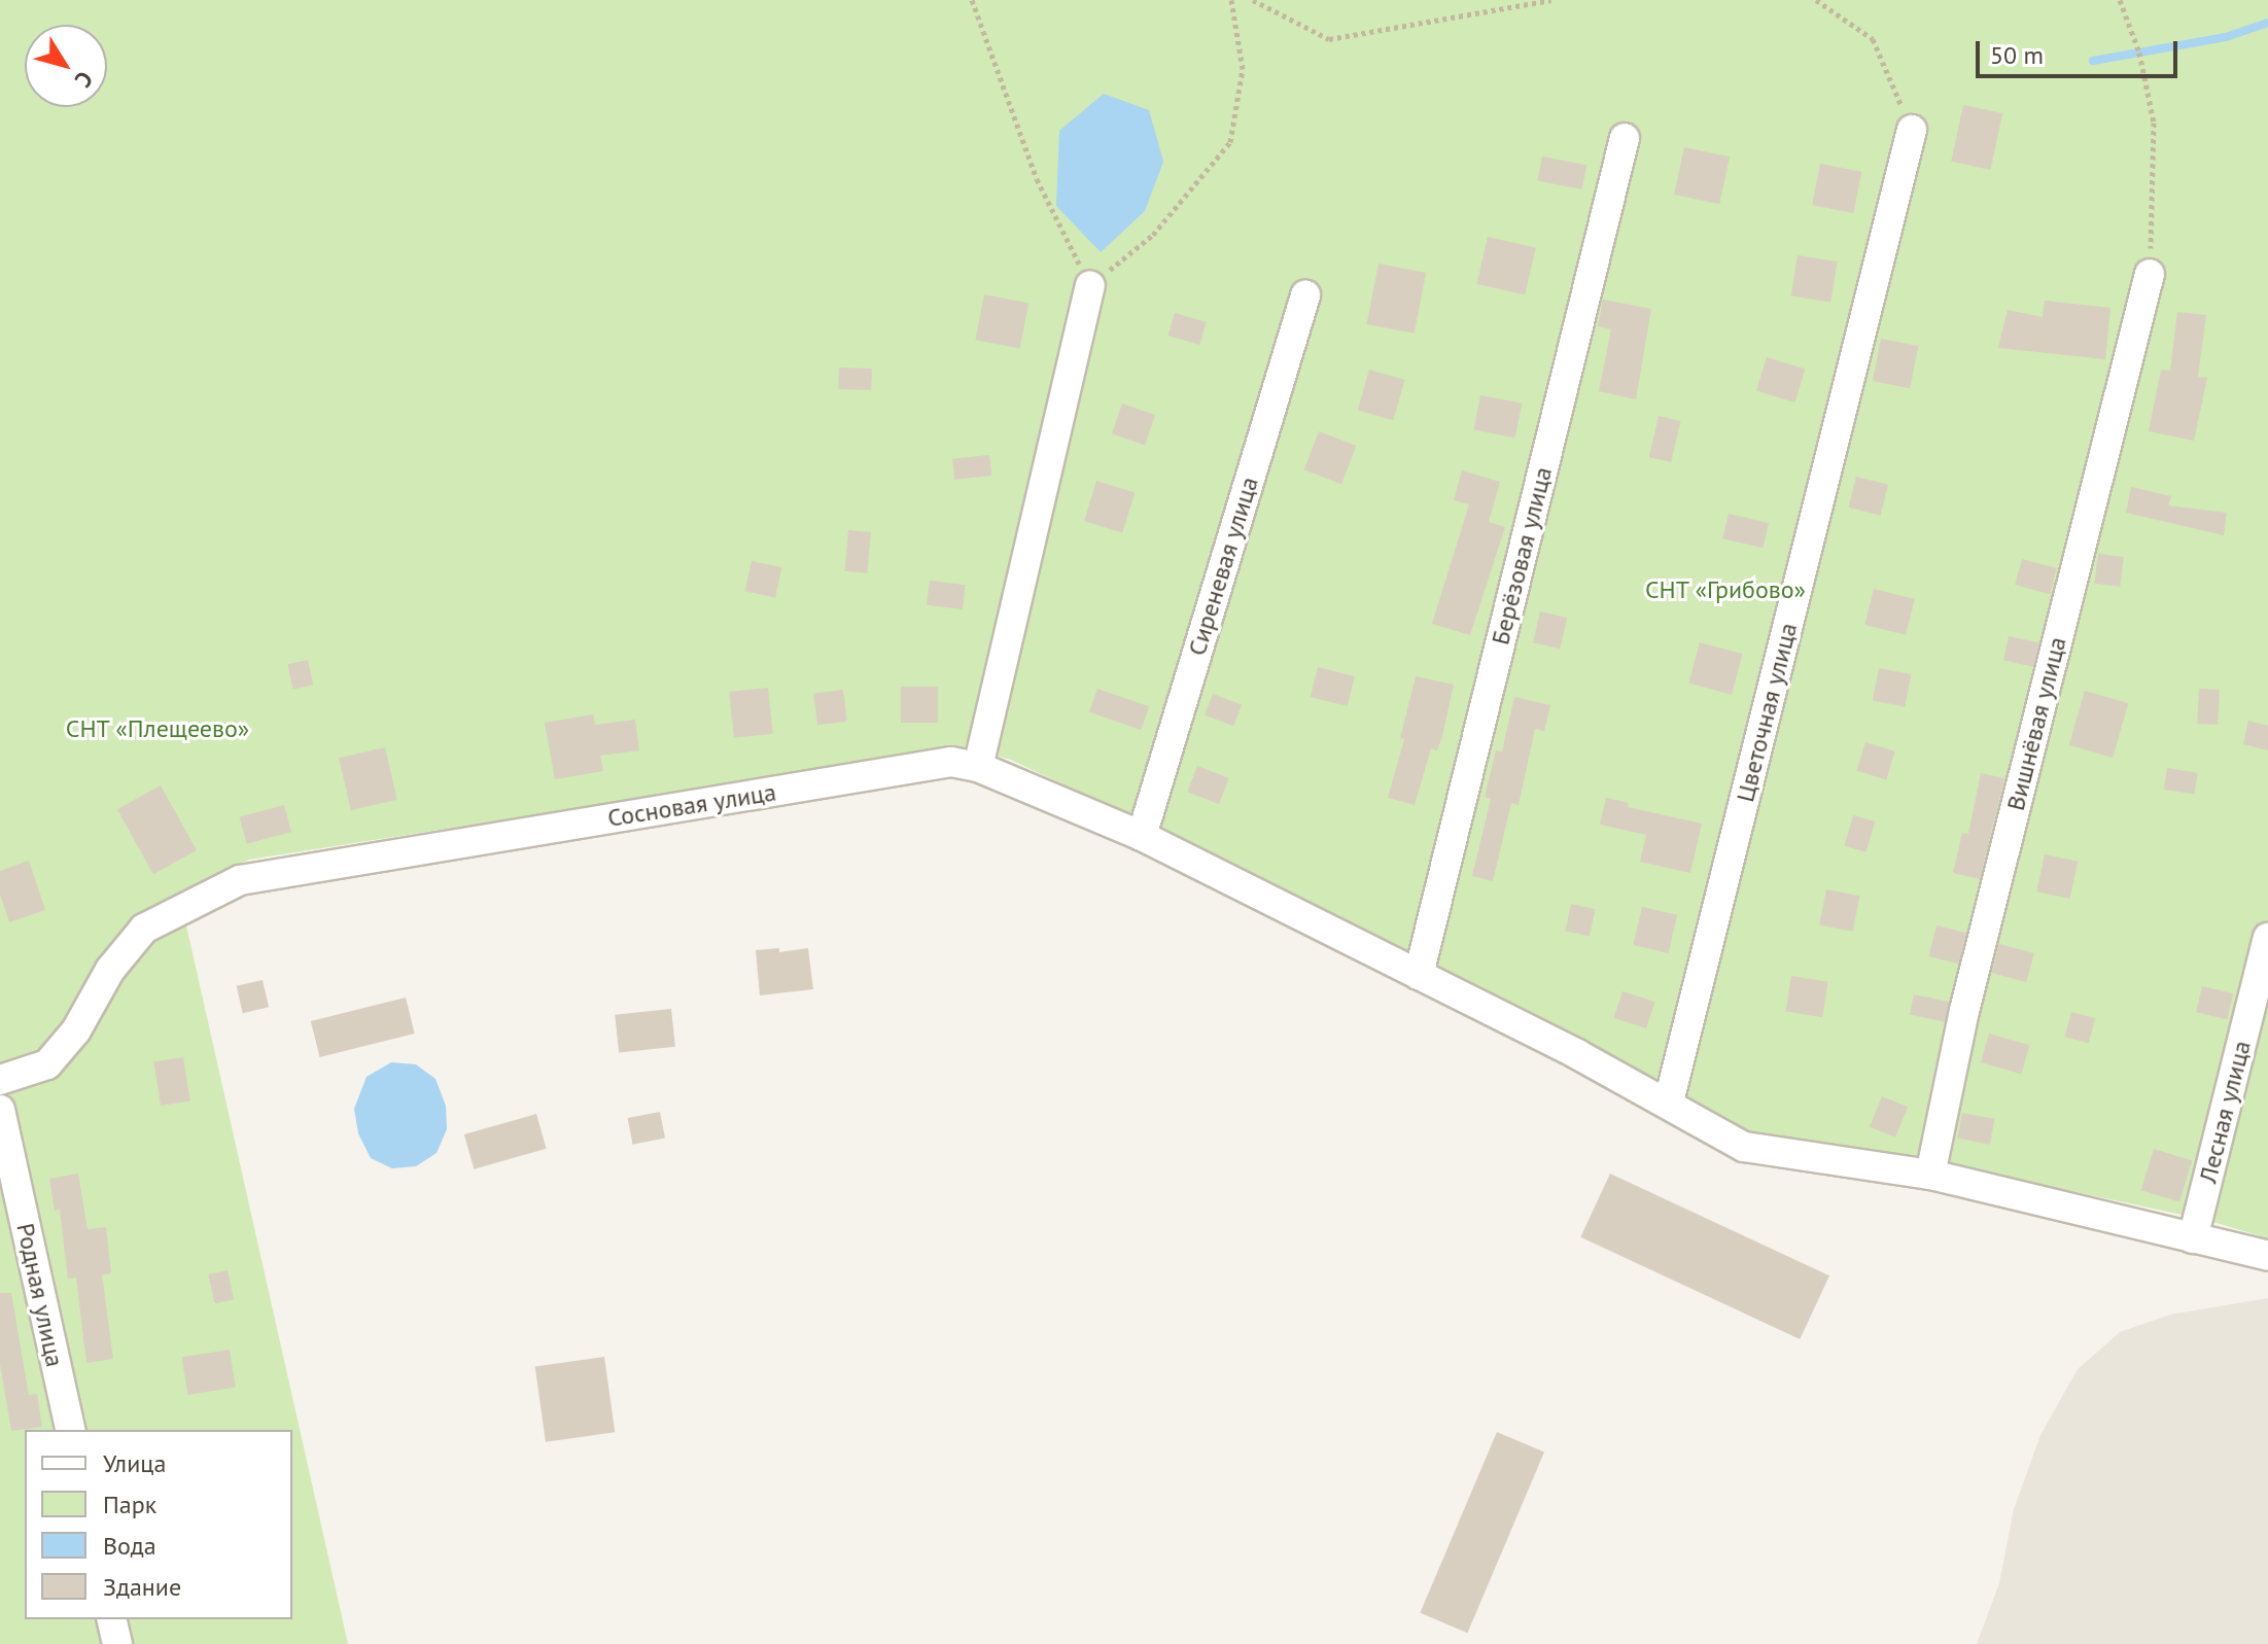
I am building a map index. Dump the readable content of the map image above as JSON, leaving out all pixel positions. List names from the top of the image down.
{
  "streets": {
    "street": [
      "Берёзовая улица",
      "Сиреневая улица",
      "Цветочная улица",
      "Вишнёвая улица",
      "Сосновая улица",
      "Лесная улица",
      "Родная улица"
    ]
  },
  "crossings": [
    ["Берёзовая улица", "Сосновая улица"],
    ["Сиреневая улица", "Сосновая улица"],
    ["Цветочная улица", "Сосновая улица"],
    ["Вишнёвая улица", "Сосновая улица"],
    ["Сосновая улица", "Лесная улица"]
  ],
  "parks": ["СНТ «Грибово»", "СНТ «Плещеево»"],
  "legend": [
    "Улица",
    "Парк",
    "Вода",
    "Здание"
  ],
  "scale_bar": "50 m",
  "north": "bottom right"
}
